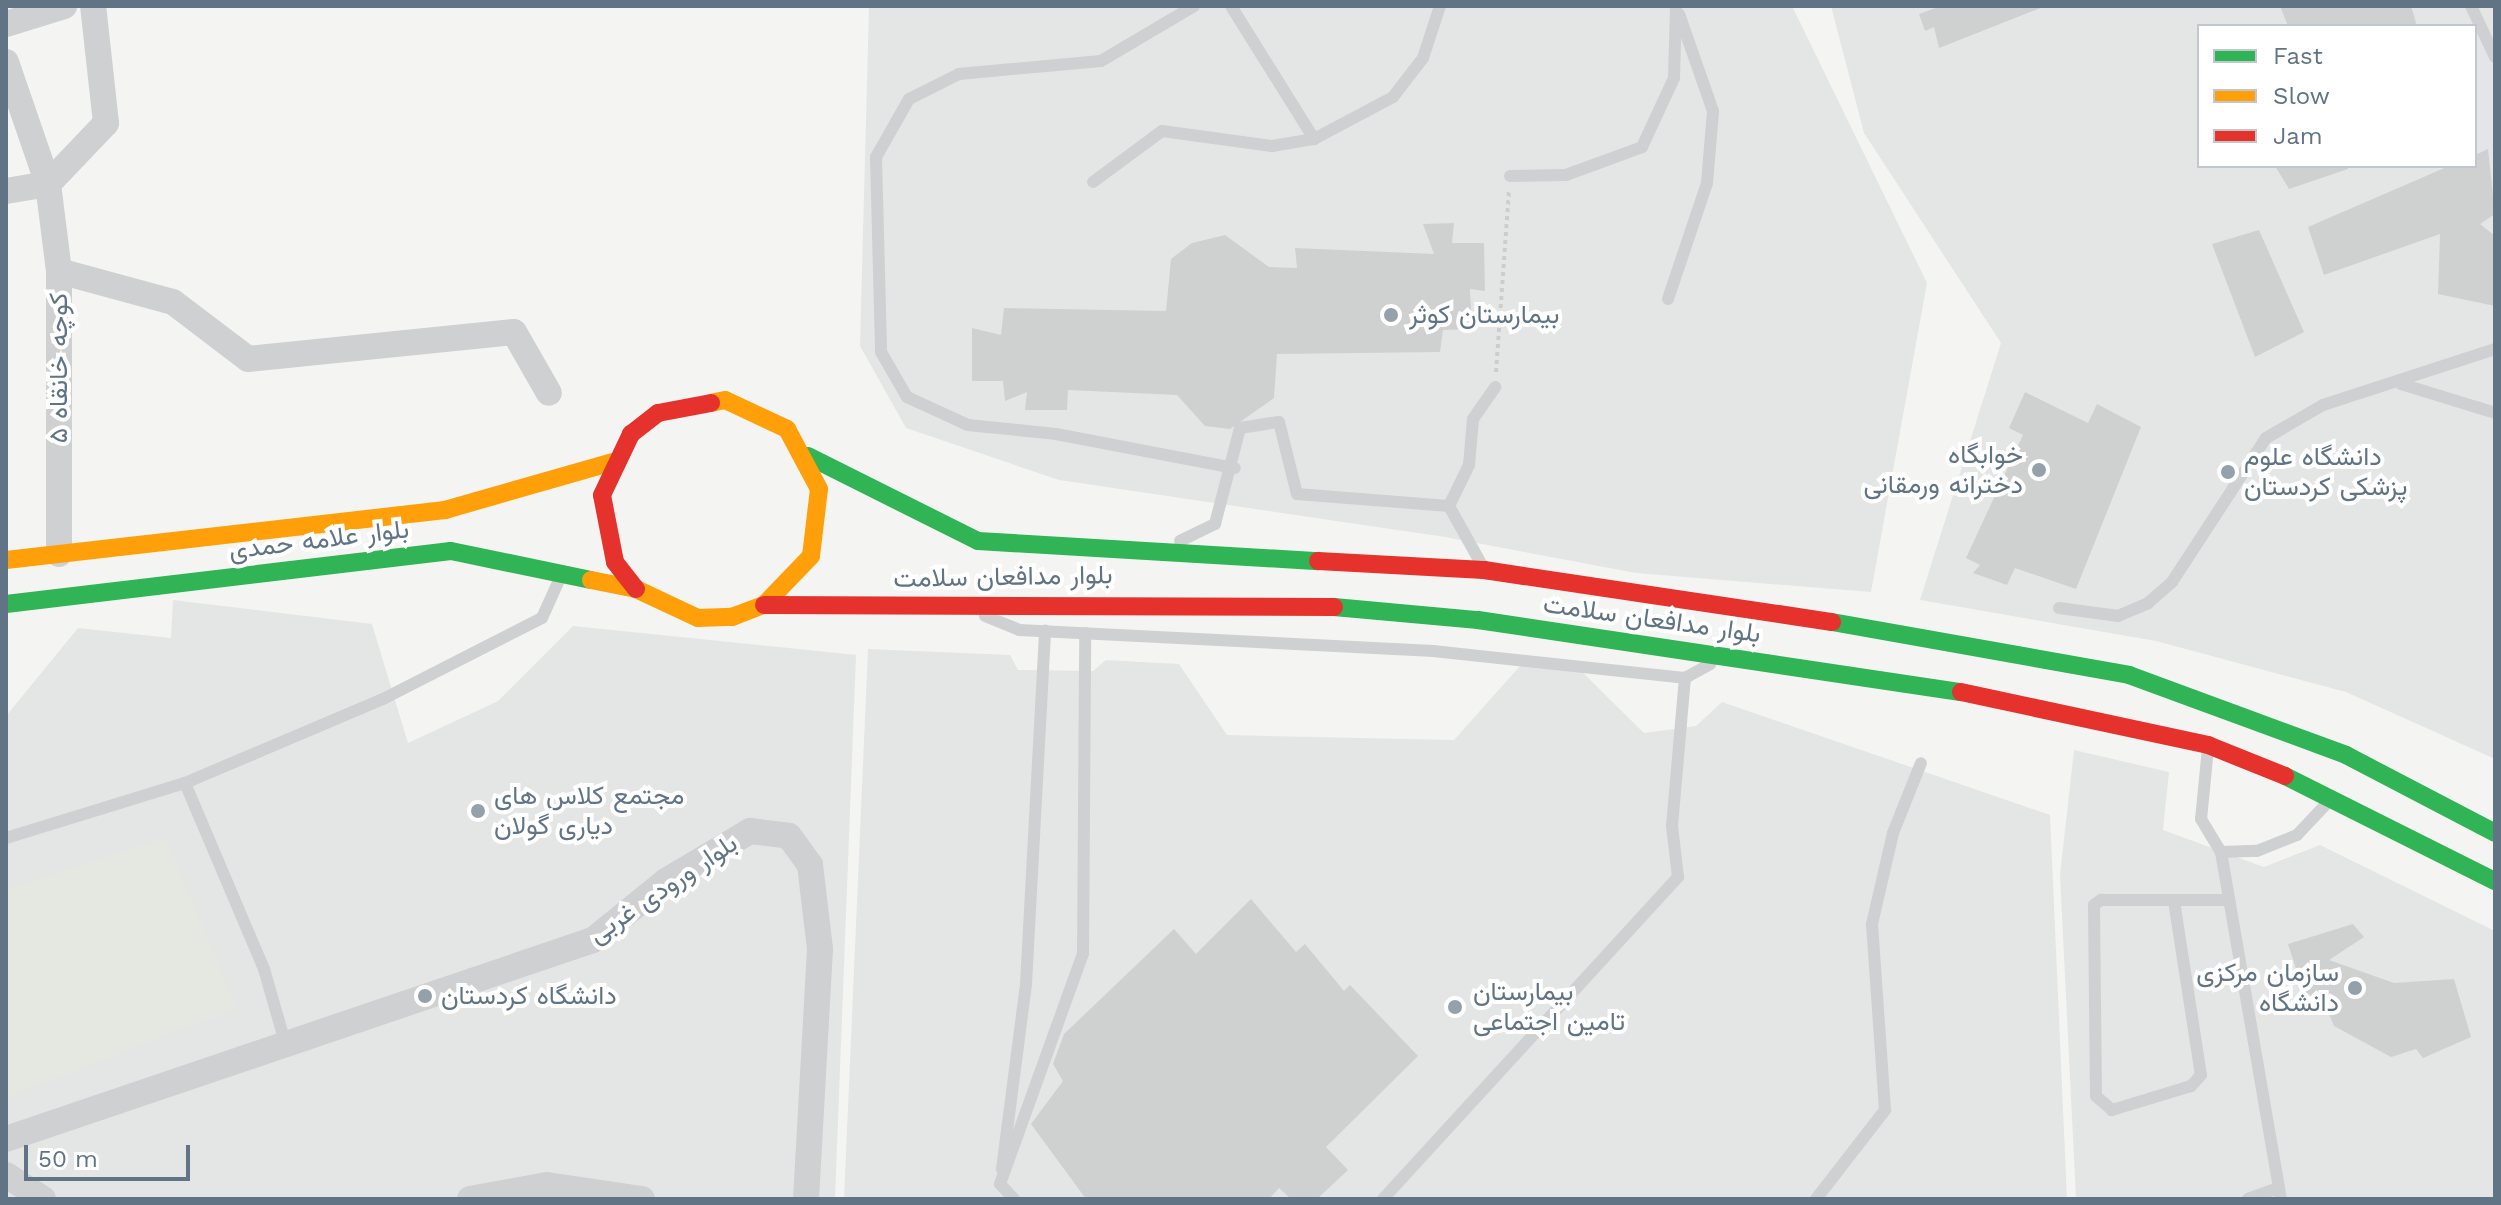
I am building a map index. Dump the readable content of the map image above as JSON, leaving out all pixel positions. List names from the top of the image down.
{
  "streets": {
    "main road": ["بلوار علامه حمدی", "بلوار مدافعان سلامت"],
    "street": ["کوچه خانقاه ۵", "بلوار ورودی غربی"]
  },
  "crossings": [
    ["کوچه خانقاه ۵", "بلوار علامه حمدی"],
    ["بلوار علامه حمدی", "بلوار مدافعان سلامت"]
  ],
  "places": [
    "بیمارستان کوثر",
    "خوابگاه دخترانه ورمقانی",
    "دانشگاه علوم پزشکی کردستان",
    "مجتمع کلاس های دیاری گولان",
    "سازمان مرکزی دانشگاه",
    "دانشگاه کردستان",
    "بیمارستان تامین اجتماعی"
  ],
  "legend": ["Fast", "Slow", "Jam"],
  "scale_bar": "50 m"
}
